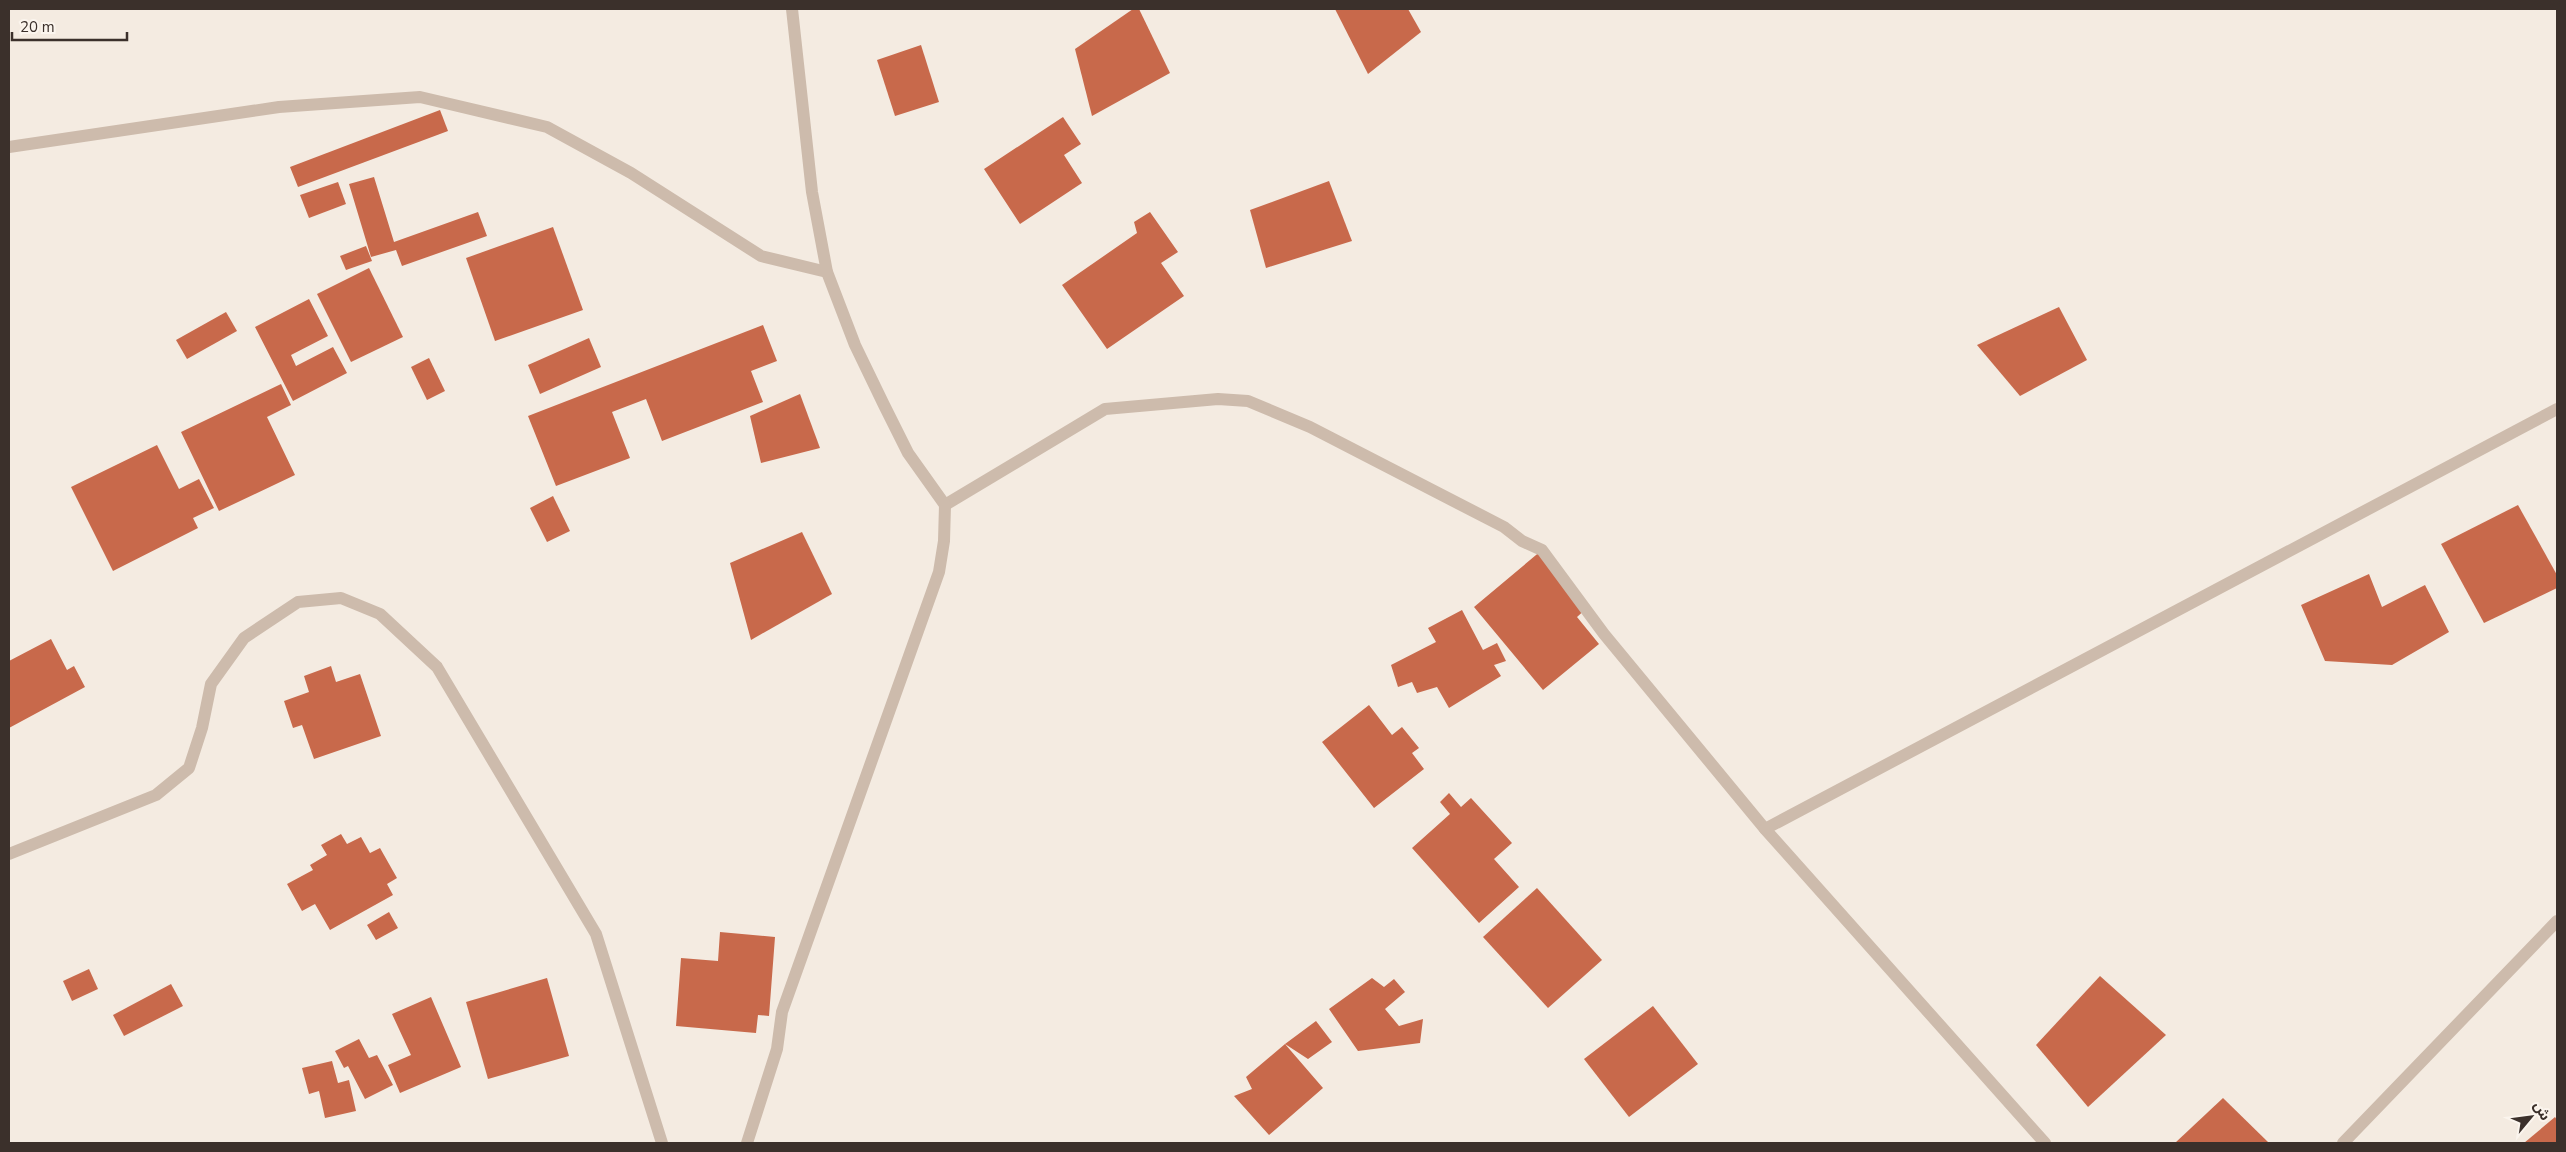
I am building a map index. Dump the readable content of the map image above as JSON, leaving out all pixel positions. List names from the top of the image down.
{
  "scale_bar": "20 m",
  "north": "top right"
}
